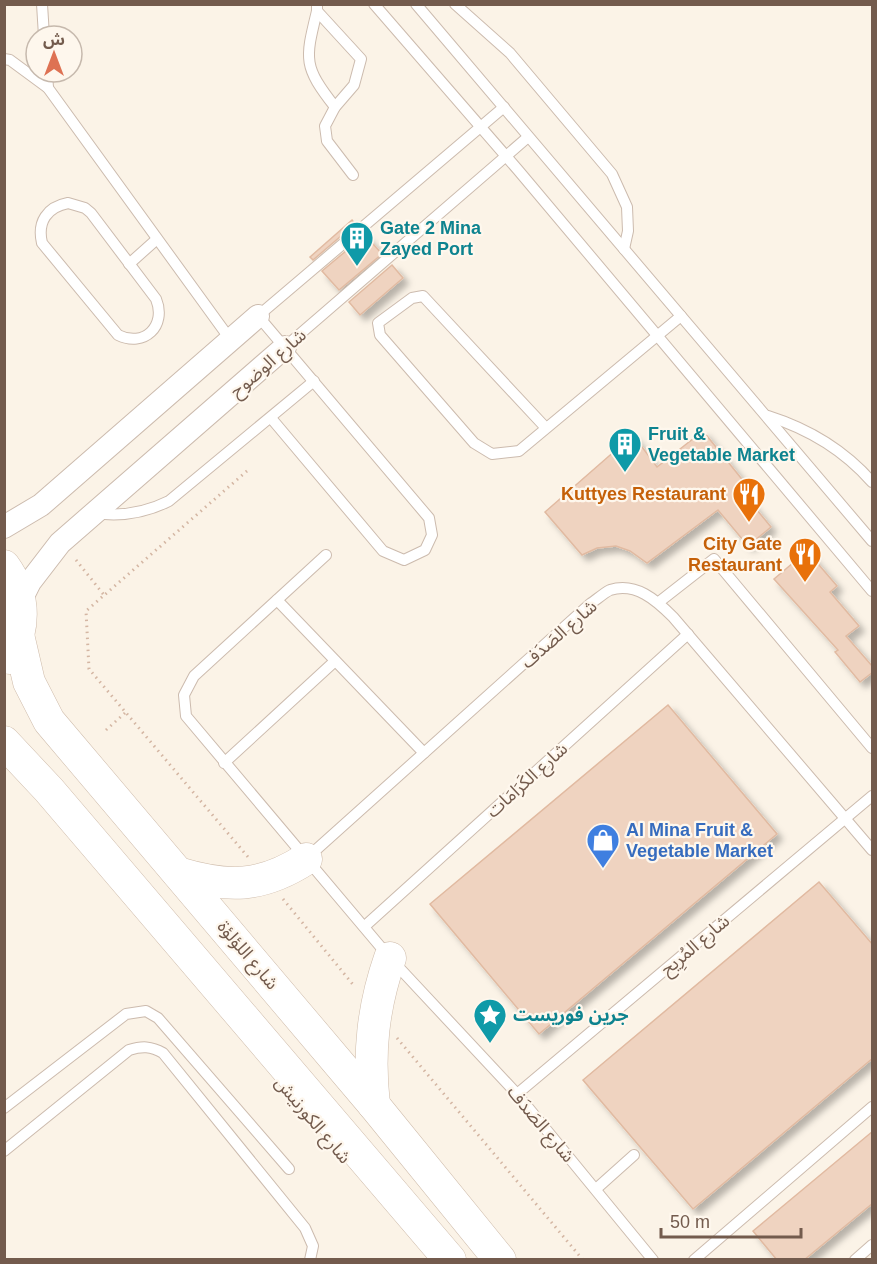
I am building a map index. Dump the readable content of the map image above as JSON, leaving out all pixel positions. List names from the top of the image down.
{
  "streets": {
    "street": ["شارع الوضوح", "شارع اللؤلؤة", "شارع الكورنيش"],
    "lane": ["شارع الصَدَف", "شارع الكَرَامَات", "شارع المُرِيح"]
  },
  "crossings": [
    ["شارع الصَدَف", "شارع الكَرَامَات"],
    ["شارع الصَدَف", "شارع المُرِيح"]
  ],
  "places": {
    "building": ["Gate 2 Mina Zayed Port", "Fruit & Vegetable Market"],
    "restaurant": ["Kuttyes Restaurant", "City Gate Restaurant"],
    "shop": ["Al Mina Fruit & Vegetable Market"],
    "place": ["جرين فوريست"]
  },
  "scale_bar": "50 m",
  "north": "top"
}
